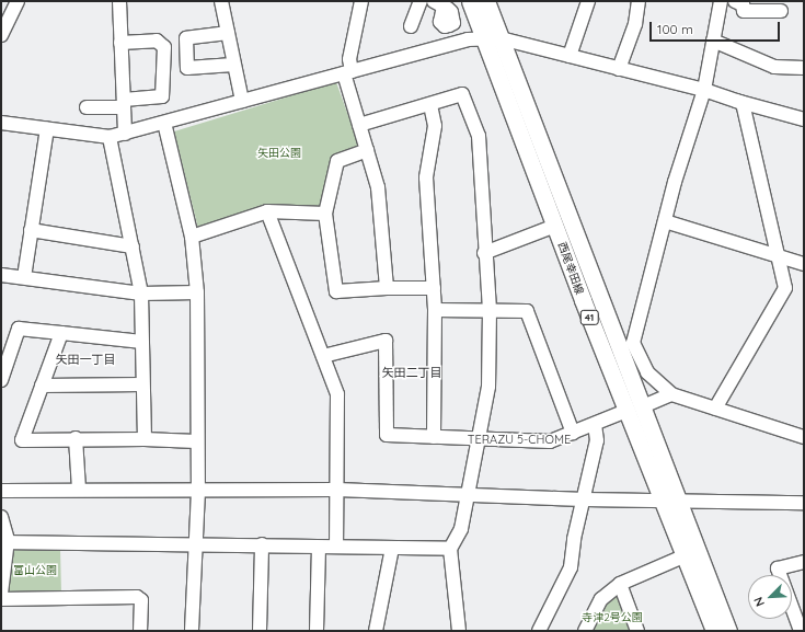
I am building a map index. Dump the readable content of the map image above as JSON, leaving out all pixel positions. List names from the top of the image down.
{
  "streets": {
    "main road": ["西尾幸田線", "41"]
  },
  "districts": ["矢田一丁目", "矢田二丁目", "TERAZU 5-CHOME"],
  "parks": ["矢田公園", "富山公園", "寺津2号公園"],
  "scale_bar": "100 m",
  "north": "bottom left"
}
